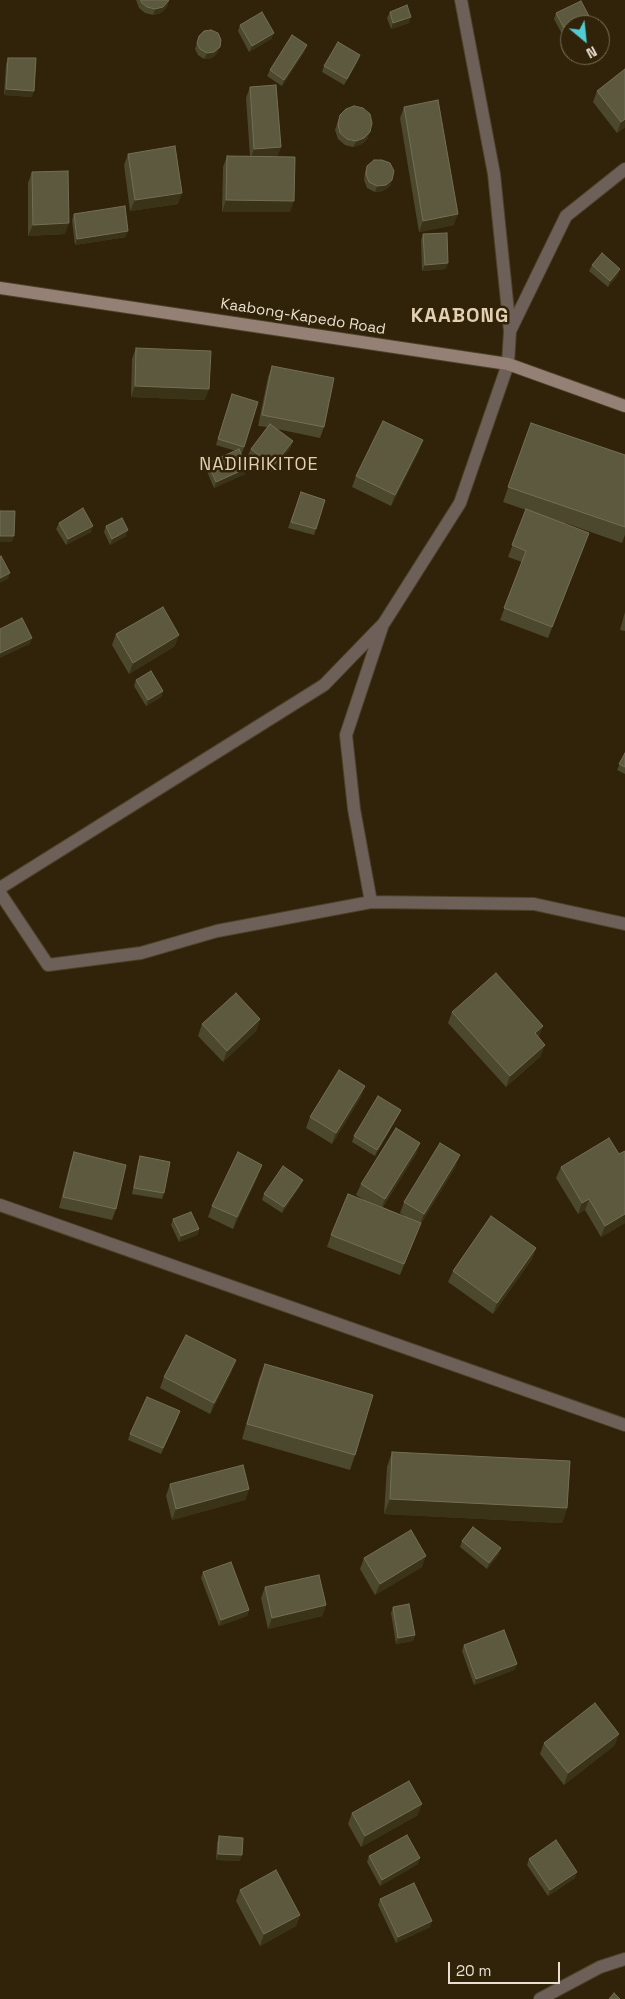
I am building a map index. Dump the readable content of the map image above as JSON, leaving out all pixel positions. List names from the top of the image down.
{
  "streets": {
    "main road": ["Kaabong-Kapedo Road"]
  },
  "districts": ["KAABONG", "NADIIRIKITOE"],
  "scale_bar": "20 m",
  "north": "bottom right"
}
